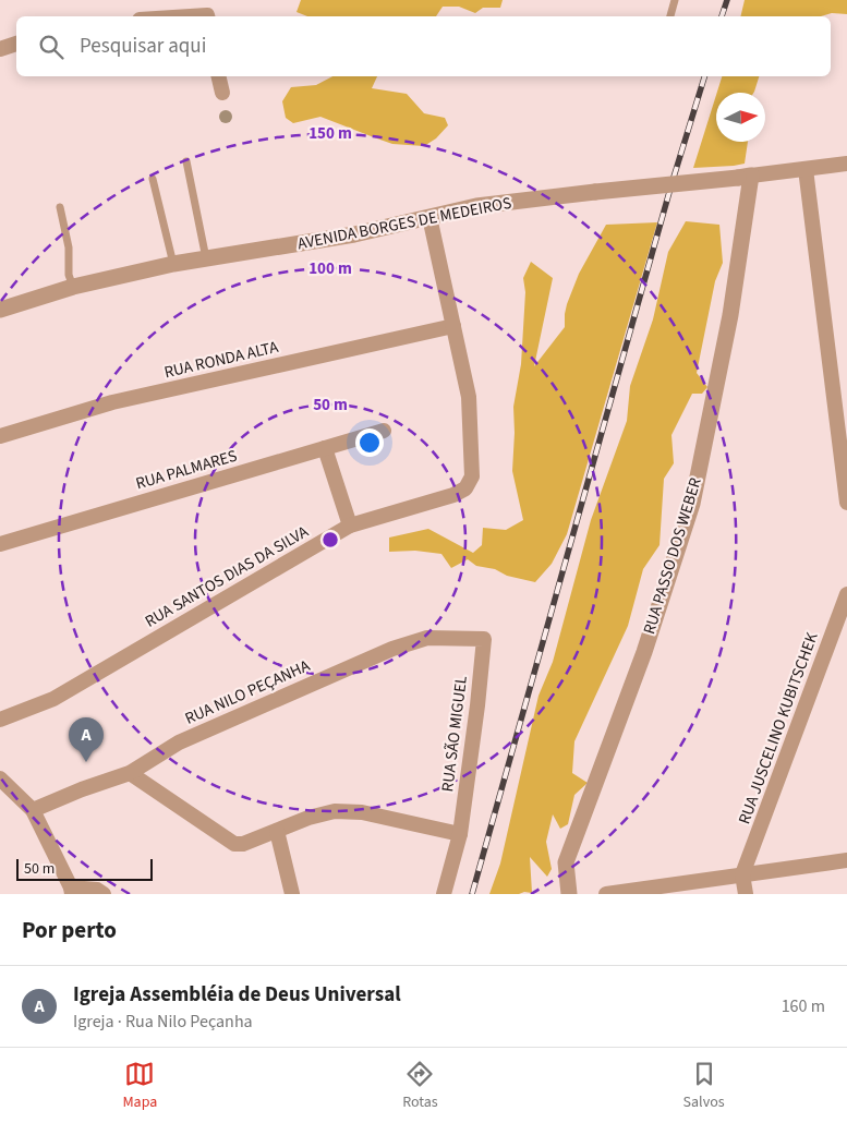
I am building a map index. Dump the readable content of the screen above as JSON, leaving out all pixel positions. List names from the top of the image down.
{
  "streets": {
    "street": [
      "AVENIDA BORGES DE MEDEIROS",
      "RUA RONDA ALTA",
      "RUA PALMARES",
      "RUA PASSO DOS WEBER",
      "RUA SANTOS DIAS DA SILVA",
      "RUA NILO PEÇANHA",
      "RUA JUSCELINO KUBITSCHEK",
      "RUA SÃO MIGUEL"
    ]
  },
  "crossings": [
    ["AVENIDA BORGES DE MEDEIROS", "RUA PASSO DOS WEBER"],
    ["AVENIDA BORGES DE MEDEIROS", "RUA SANTOS DIAS DA SILVA"],
    ["RUA RONDA ALTA", "RUA SANTOS DIAS DA SILVA"],
    ["RUA NILO PEÇANHA", "RUA SÃO MIGUEL"]
  ],
  "scale_bar": "50 m",
  "north": "right",
  "page": {
    "search": "Pesquisar aqui",
    "pins": "A",
    "scale": "50 m",
    "heading": "Por perto",
    "list": [
      {
        "mark": "A",
        "name": "Igreja Assembléia de Deus Universal",
        "note": "Igreja · Rua Nilo Peçanha",
        "value": "160 m"
      }
    ],
    "nav": ["Mapa", "Rotas", "Salvos"]
  },
  "rings": ["150 m", "100 m", "50 m"]
}
